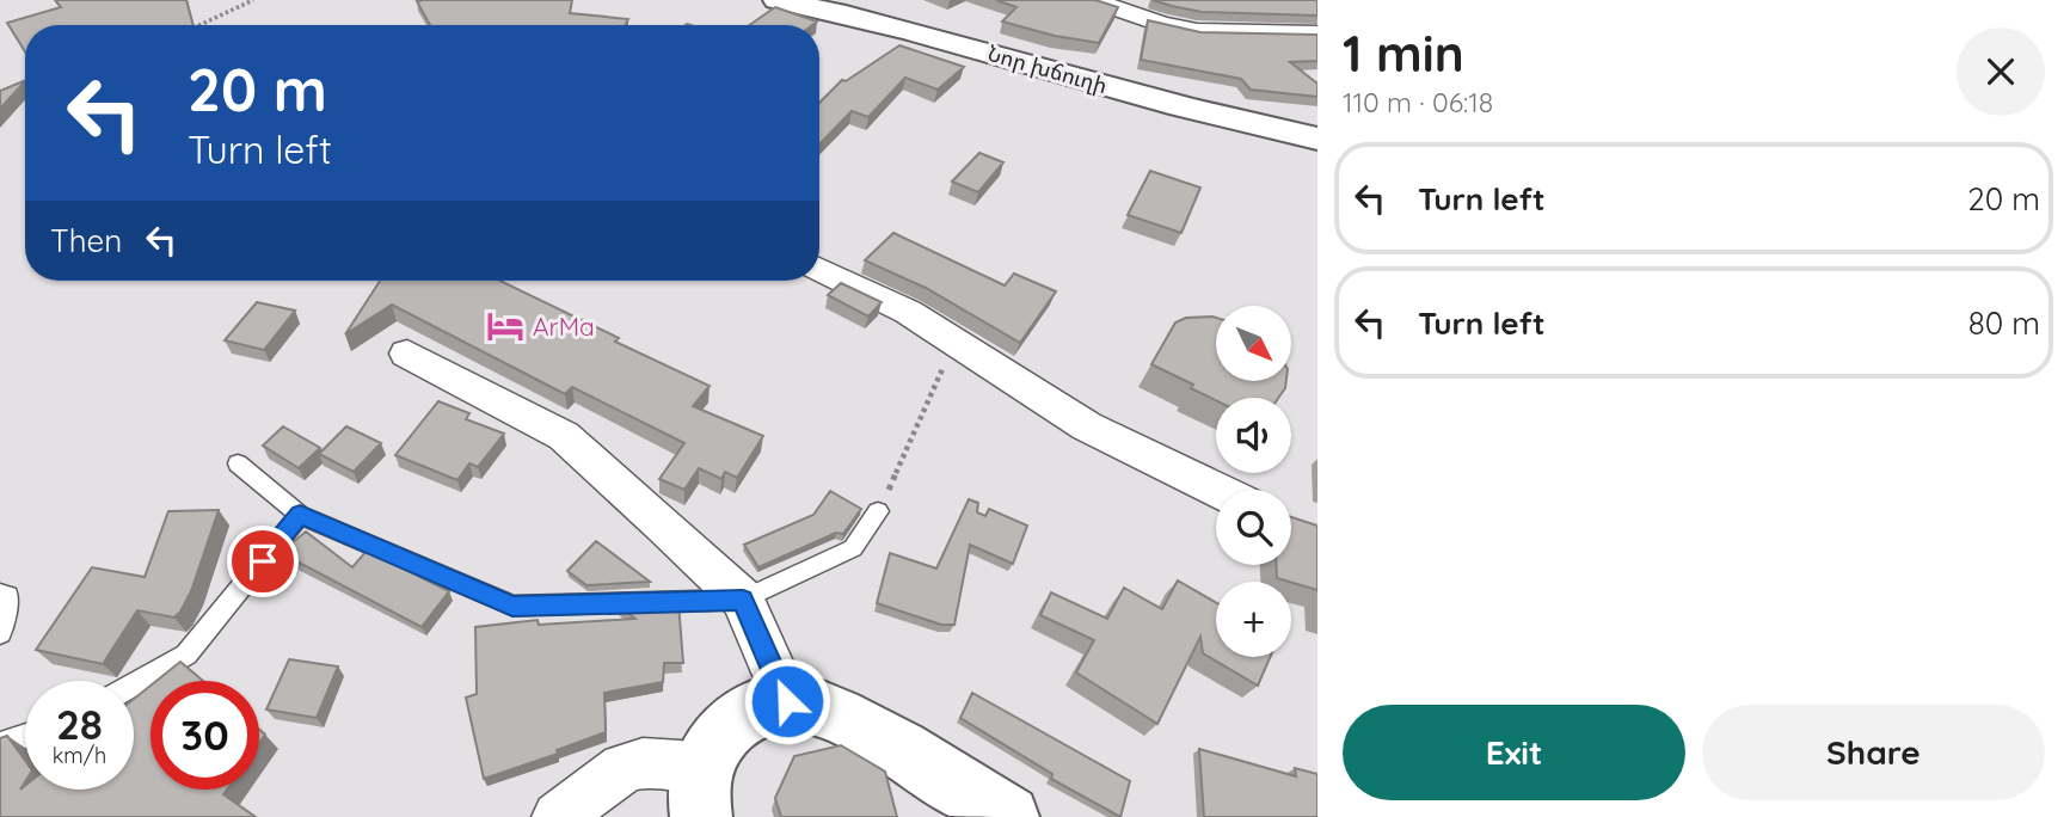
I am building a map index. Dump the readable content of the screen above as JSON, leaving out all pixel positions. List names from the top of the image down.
{
  "streets": {
    "main road": ["Նոր խճուղի"]
  },
  "places": {
    "hotel": ["ArMa"]
  },
  "north": "bottom right",
  "page": {
    "heading": ["1 min", "110 m · 06:18"],
    "turn": ["20 m", "Turn left"],
    "list": [
      {
        "name": "Turn left",
        "value": "20 m"
      },
      {
        "name": "Turn left",
        "value": "80 m"
      }
    ],
    "then": "Then",
    "map_buttons": "+",
    "speed": "28 km/h",
    "limit": "30",
    "buttons": ["Exit", "Share"]
  }
}
